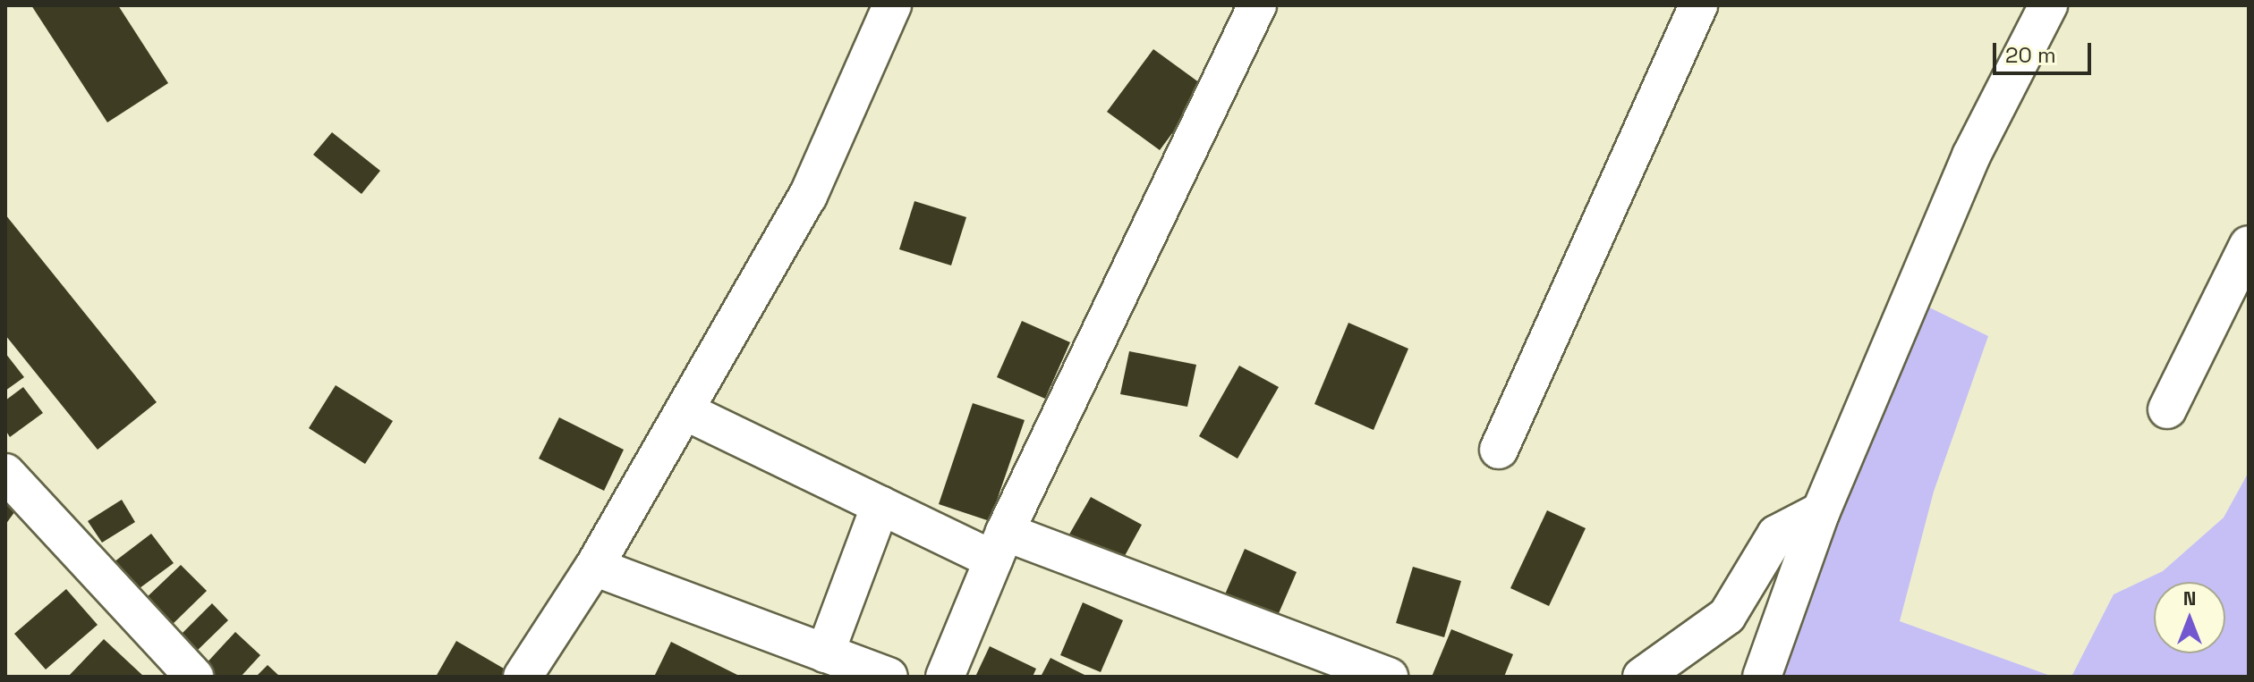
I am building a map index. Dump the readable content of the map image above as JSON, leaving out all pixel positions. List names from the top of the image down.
{
  "scale_bar": "20 m",
  "north": "top"
}
